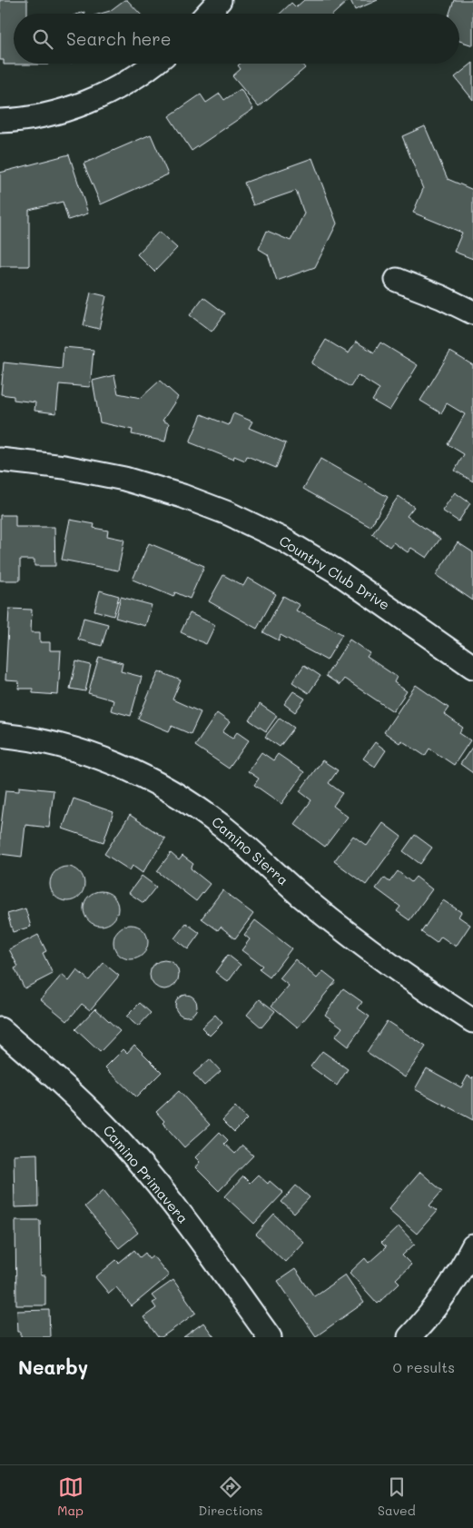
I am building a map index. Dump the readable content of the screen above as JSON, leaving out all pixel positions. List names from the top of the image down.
{
  "streets": {
    "street": ["Country Club Drive", "Camino Sierra", "Camino Primavera"]
  },
  "page": {
    "search": "Search here",
    "heading": ["Nearby", "0 results"],
    "nav": ["Map", "Directions", "Saved"]
  }
}
